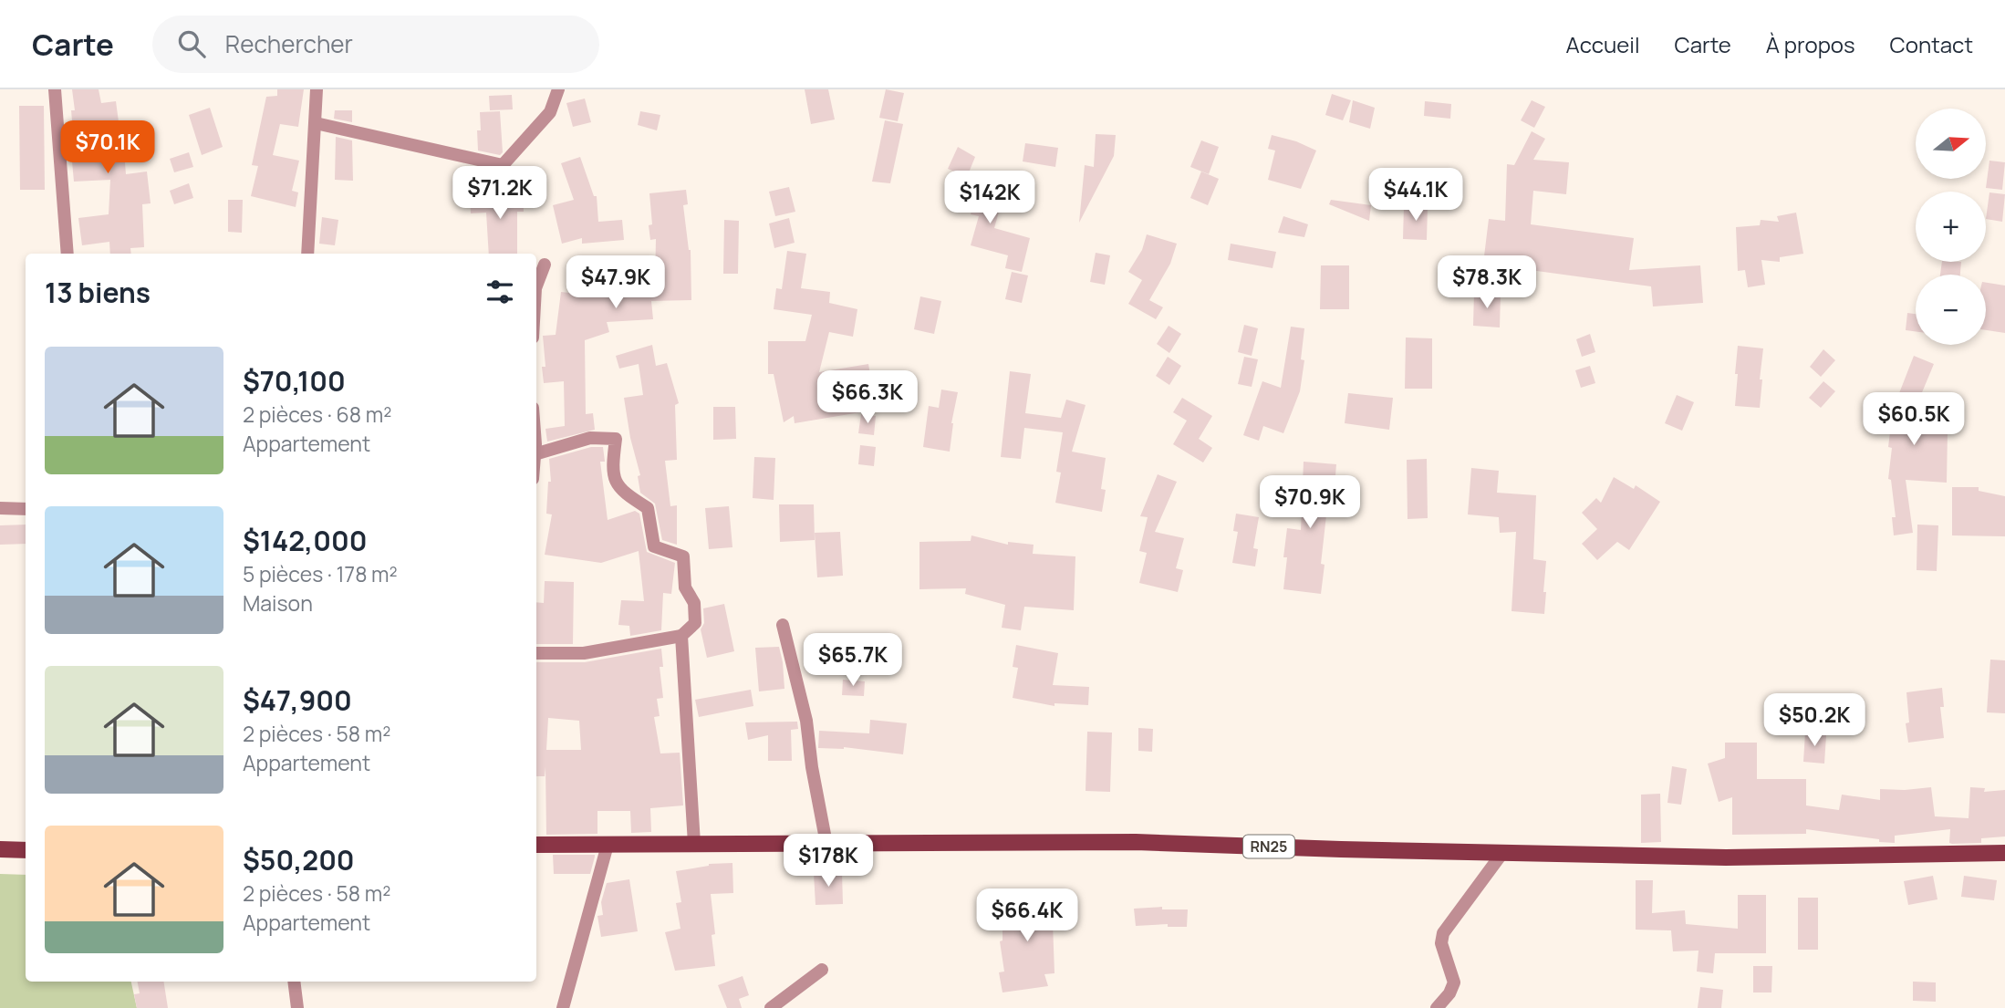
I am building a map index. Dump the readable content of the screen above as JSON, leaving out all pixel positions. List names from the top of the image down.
{
  "streets": {
    "main road": ["RN25"]
  },
  "north": "right",
  "page": {
    "header": "Carte",
    "search": "Rechercher",
    "nav": [
      "Accueil",
      "Carte",
      "À propos",
      "Contact"
    ],
    "map_buttons": ["+", "−"],
    "price": [
      "$70.1K",
      "$71.2K",
      "$44.1K",
      "$142K",
      "$47.9K",
      "$78.3K",
      "$66.3K",
      "$60.5K",
      "$70.9K",
      "$65.7K",
      "$50.2K",
      "$178K",
      "$66.4K"
    ],
    "heading": "13 biens",
    "list": [
      {
        "name": "$70,100",
        "note": "2 pièces · 68 m² · Appartement"
      },
      {
        "name": "$142,000",
        "note": "5 pièces · 178 m² · Maison"
      },
      {
        "name": "$47,900",
        "note": "2 pièces · 58 m² · Appartement"
      },
      {
        "name": "$50,200",
        "note": "2 pièces · 58 m² · Appartement"
      }
    ]
  }
}
